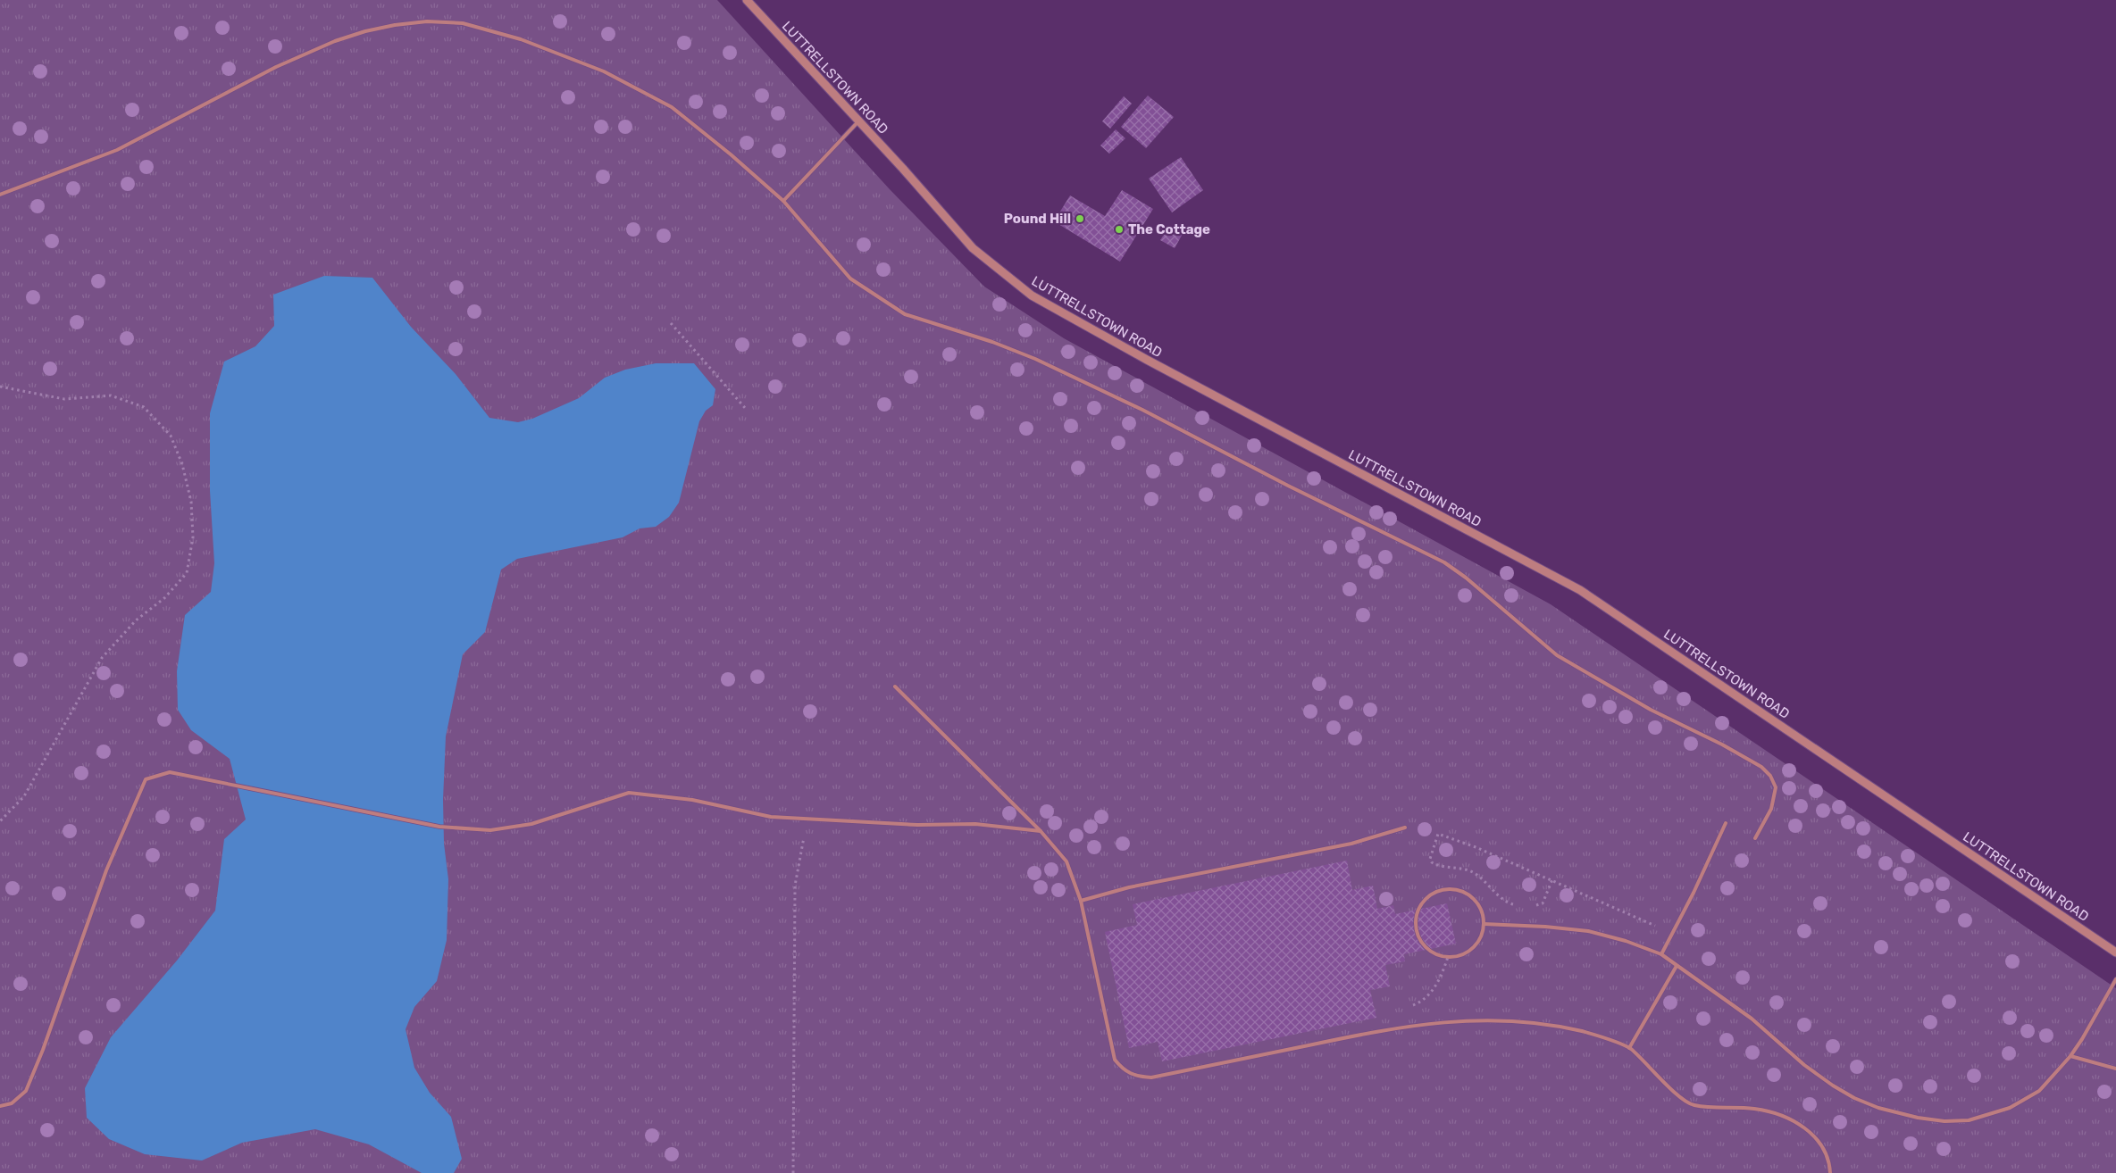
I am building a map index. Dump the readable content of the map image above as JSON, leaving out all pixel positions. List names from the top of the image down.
{
  "streets": {
    "street": ["LUTTRELLSTOWN ROAD"]
  },
  "places": ["Pound Hill", "The Cottage"]
}
